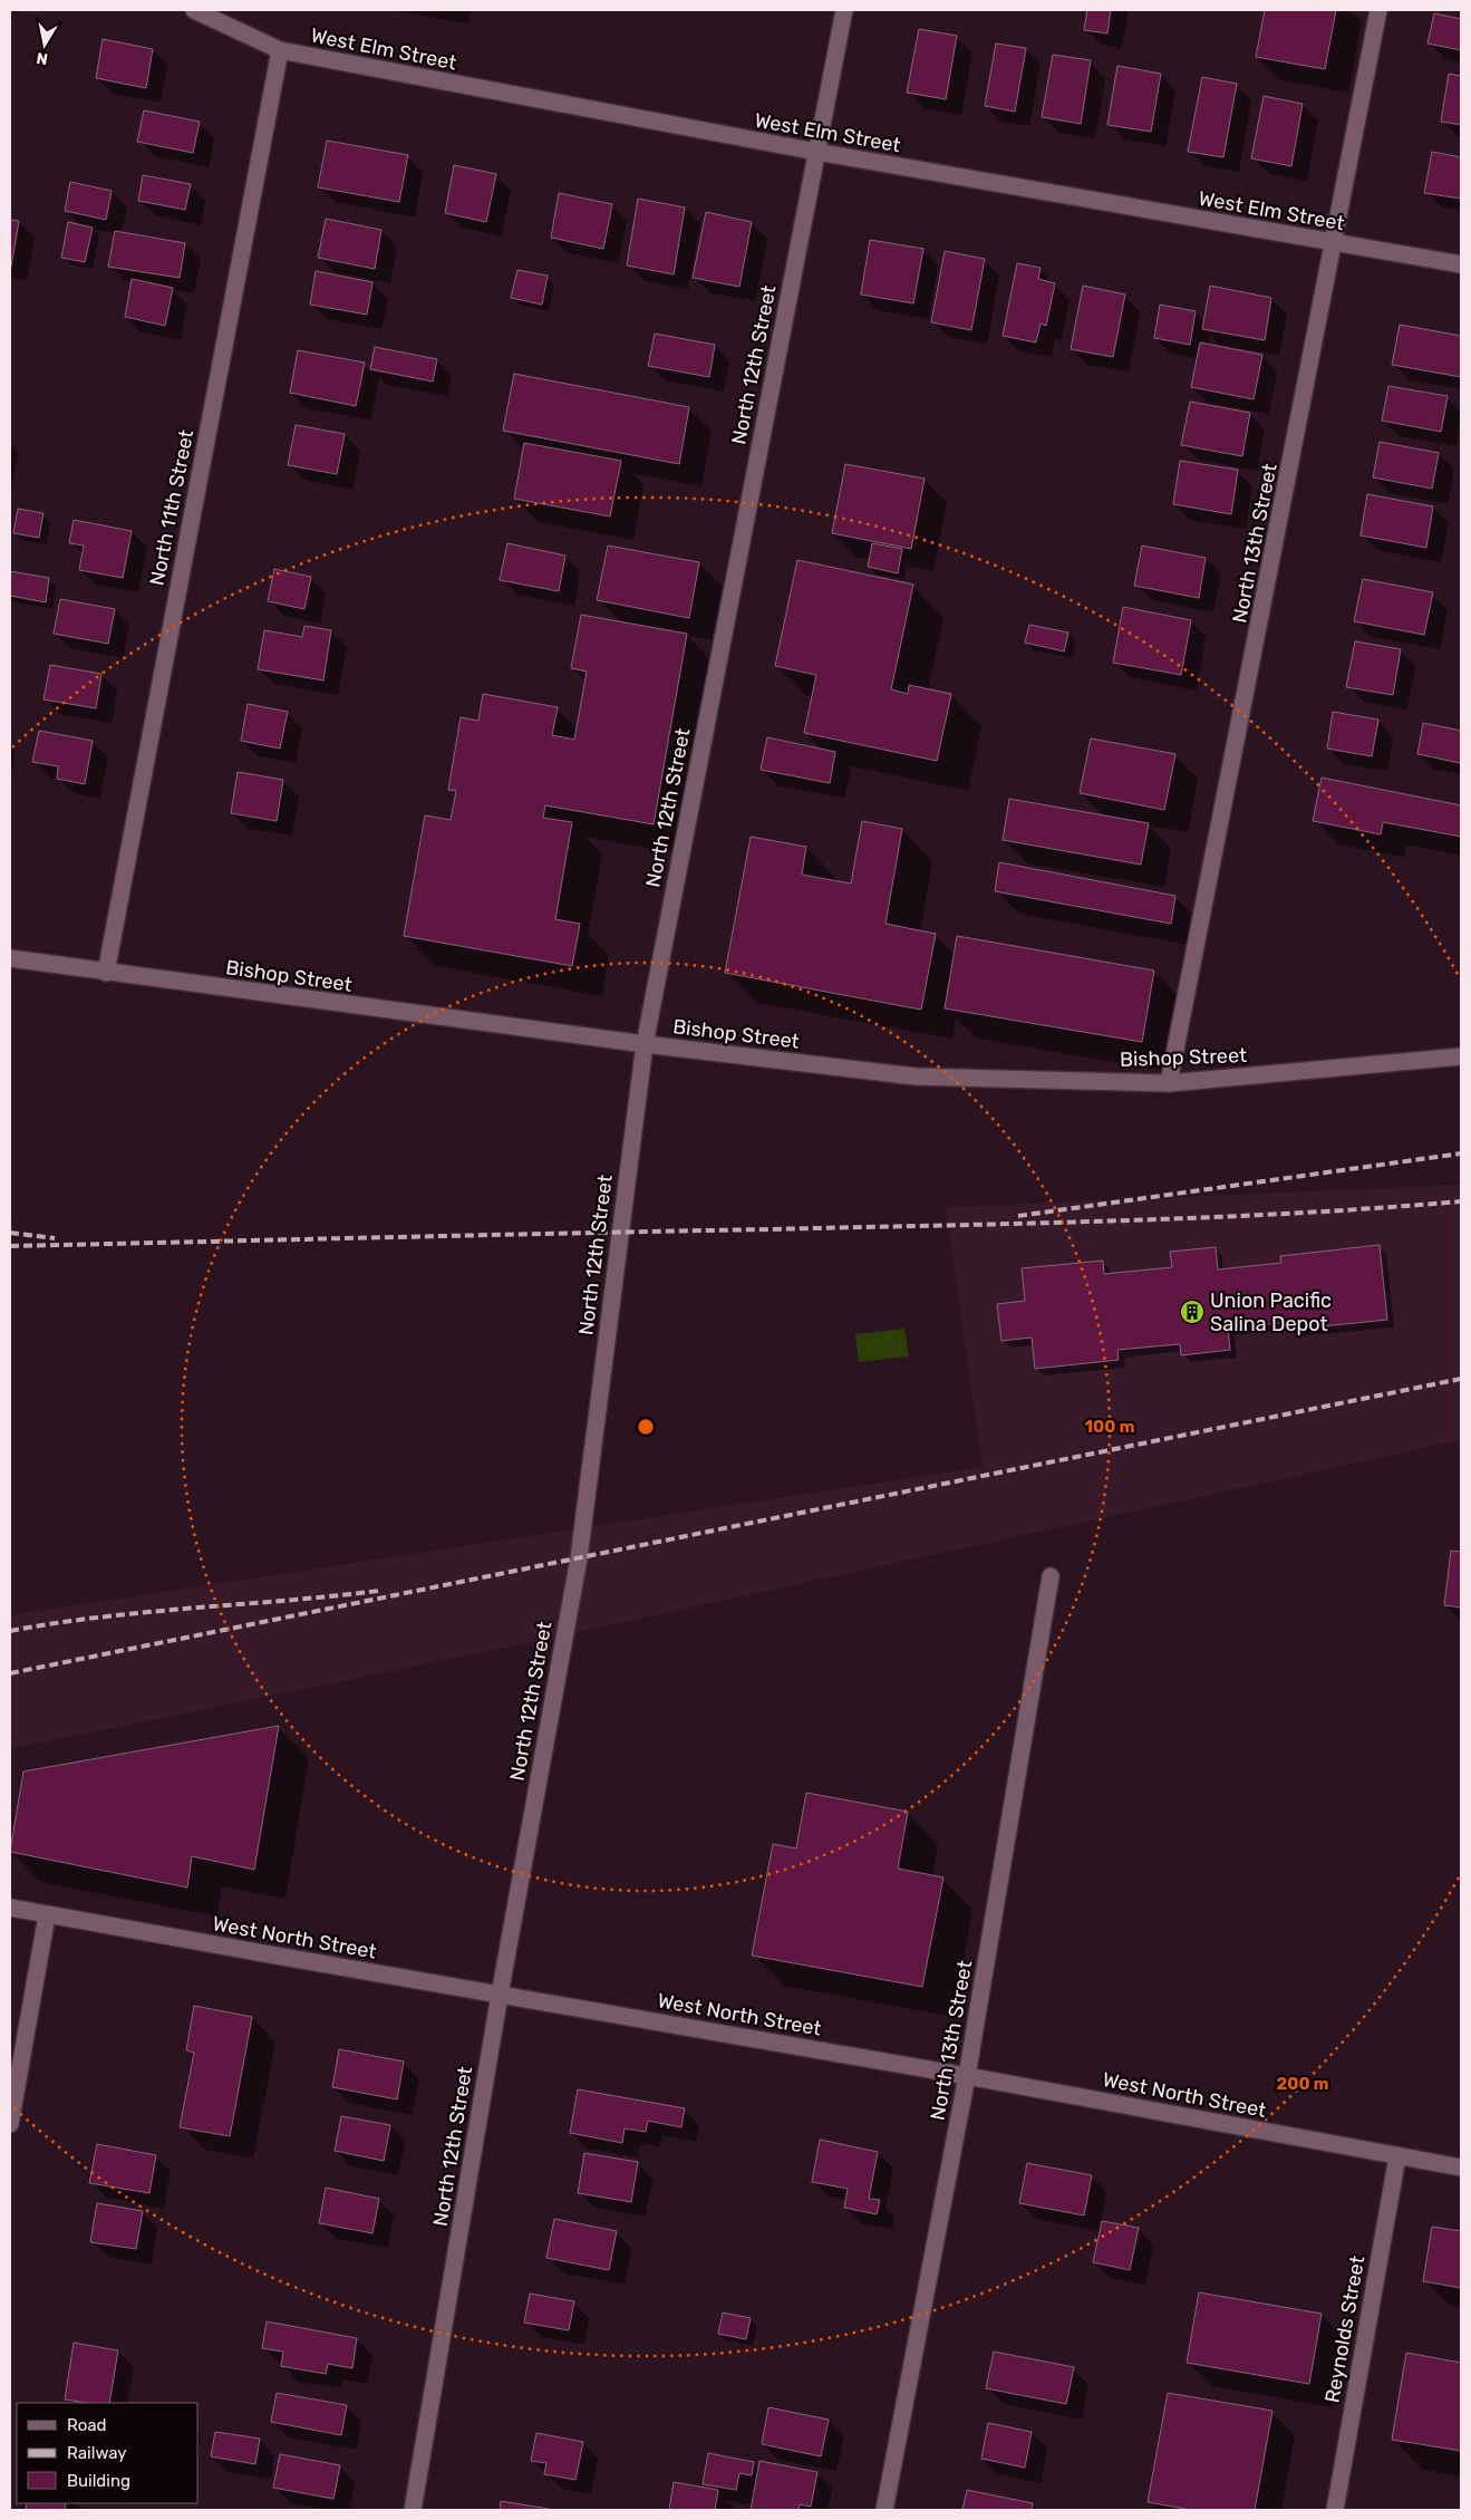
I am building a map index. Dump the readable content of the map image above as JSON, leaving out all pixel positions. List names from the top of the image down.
{
  "streets": {
    "street": [
      "West Elm Street",
      "North 12th Street",
      "North 11th Street",
      "North 13th Street",
      "Bishop Street",
      "West North Street",
      "Reynolds Street"
    ]
  },
  "crossings": [
    ["West Elm Street", "North 12th Street"],
    ["West Elm Street", "North 11th Street"],
    ["West Elm Street", "North 13th Street"],
    ["North 12th Street", "Bishop Street"],
    ["North 12th Street", "West North Street"],
    ["North 11th Street", "Bishop Street"],
    ["North 13th Street", "Bishop Street"],
    ["North 13th Street", "West North Street"],
    ["West North Street", "Reynolds Street"]
  ],
  "places": {
    "building": ["Union Pacific Salina Depot"]
  },
  "legend": ["Road", "Railway", "Building"],
  "north": "bottom",
  "rings": ["100 m", "200 m"]
}
